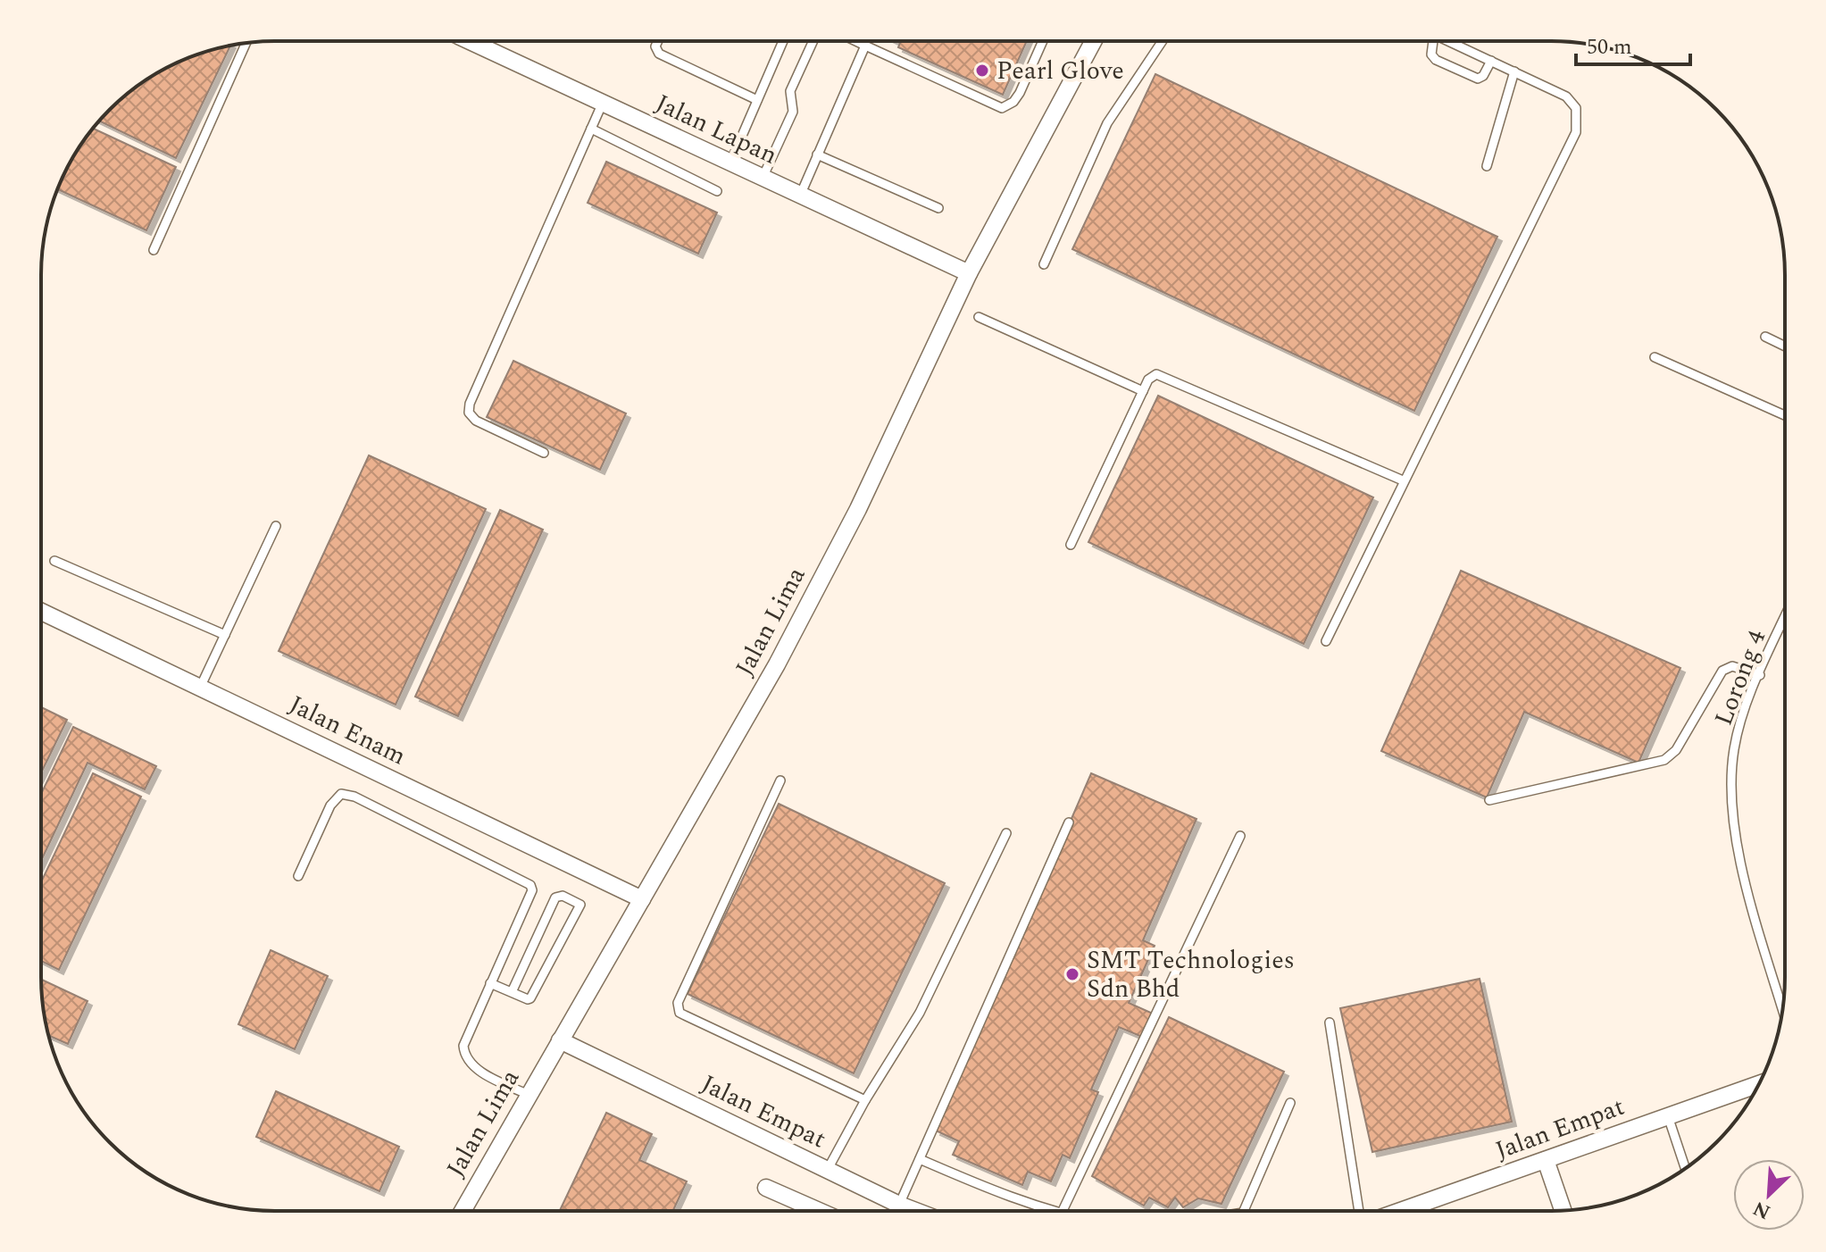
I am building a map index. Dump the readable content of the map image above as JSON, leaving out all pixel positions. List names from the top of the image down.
{
  "streets": {
    "street": [
      "Jalan Lapan",
      "Jalan Lima",
      "Jalan Enam",
      "Jalan Empat"
    ],
    "lane": ["Lorong 4"]
  },
  "crossings": [
    ["Jalan Lapan", "Jalan Lima"],
    ["Jalan Lima", "Jalan Enam"],
    ["Jalan Lima", "Jalan Empat"]
  ],
  "places": ["Pearl Glove", "SMT Technologies Sdn Bhd"],
  "scale_bar": "50 m",
  "north": "bottom left"
}
